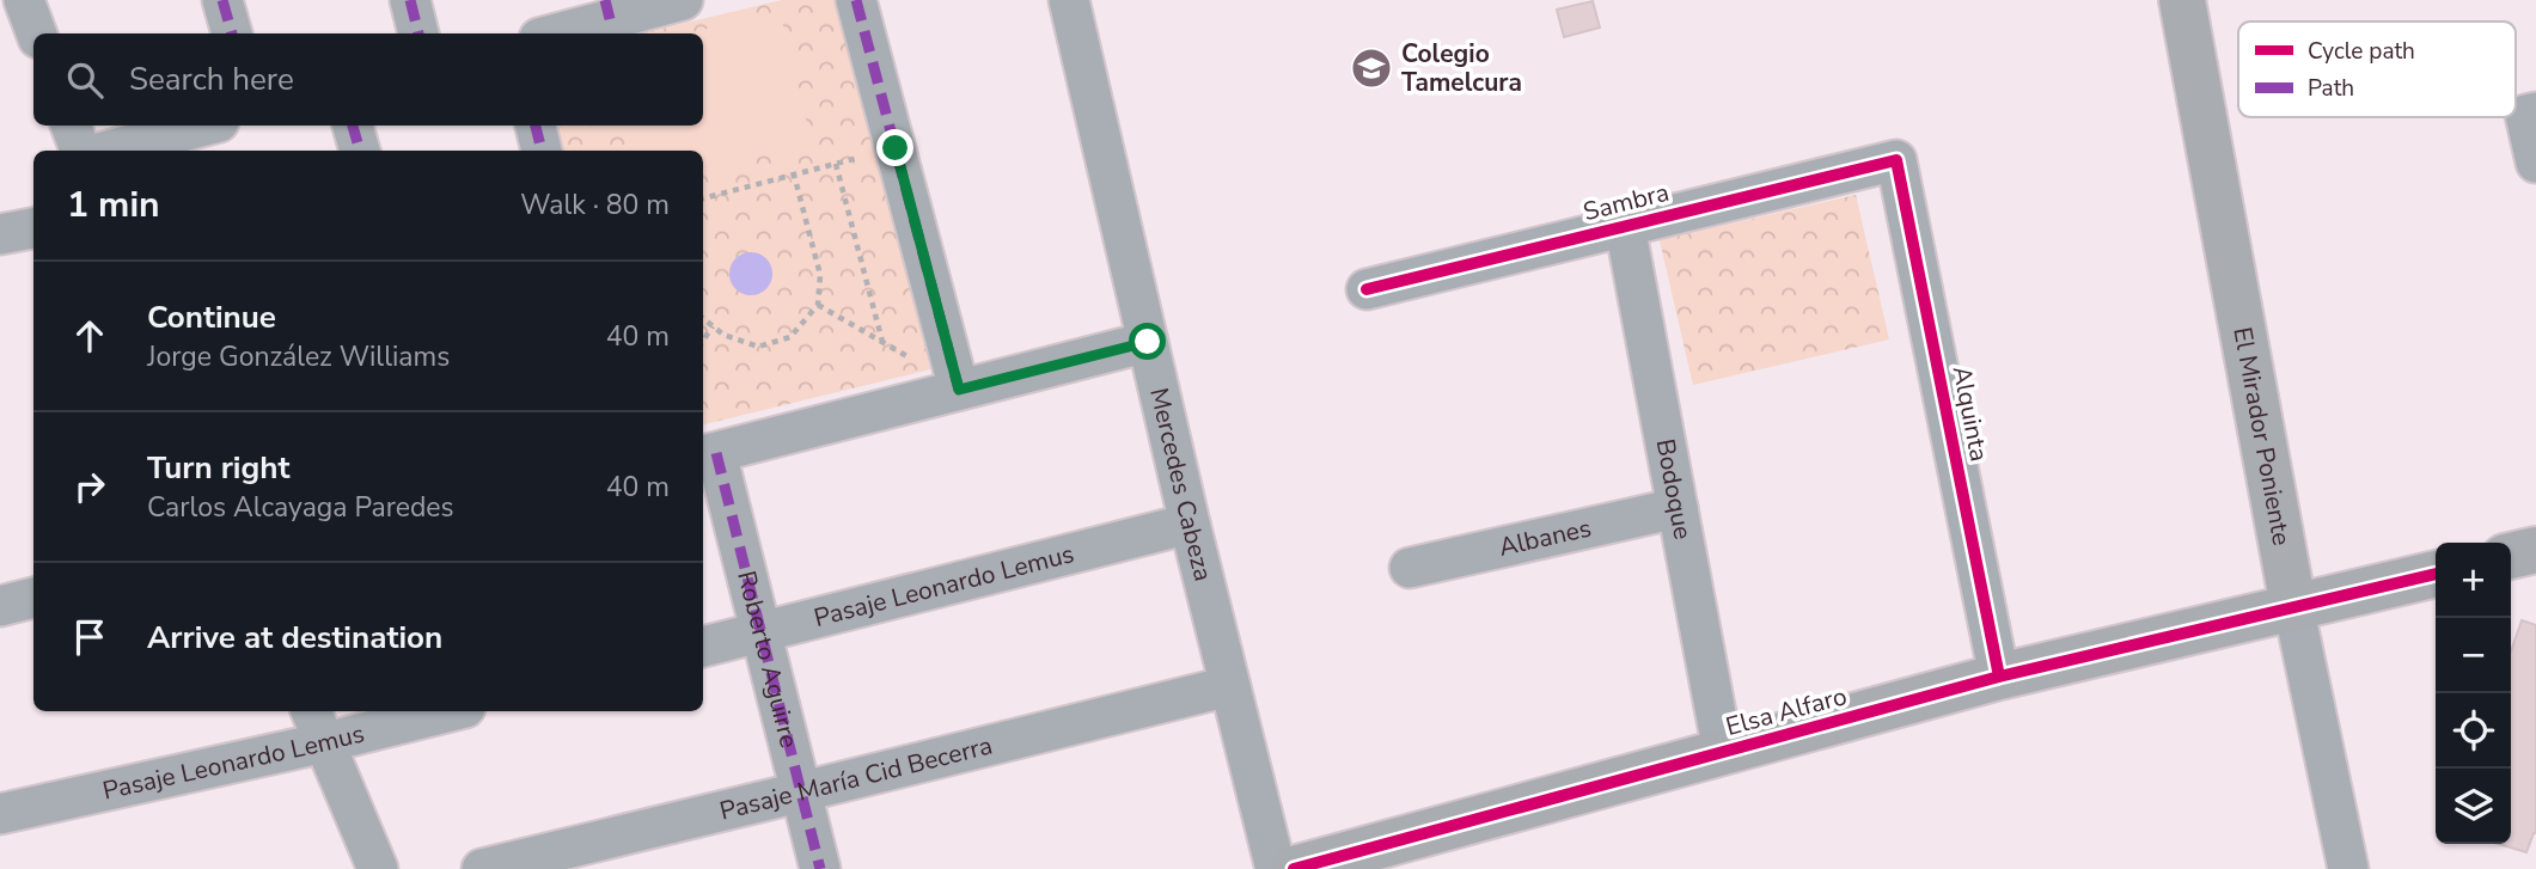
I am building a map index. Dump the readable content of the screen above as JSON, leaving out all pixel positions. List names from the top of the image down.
{
  "streets": {
    "street": [
      "Sambra",
      "Alquinta",
      "El Mirador Poniente",
      "Mercedes Cabeza",
      "Bodoque",
      "Albanes",
      "Pasaje Leonardo Lemus",
      "Roberto Aguirre",
      "Elsa Alfaro",
      "Pasaje María Cid Becerra"
    ]
  },
  "crossings": [
    ["Sambra", "Alquinta"],
    ["Sambra", "Bodoque"],
    ["Alquinta", "Elsa Alfaro"],
    ["El Mirador Poniente", "Elsa Alfaro"],
    ["Mercedes Cabeza", "Pasaje Leonardo Lemus"],
    ["Mercedes Cabeza", "Pasaje María Cid Becerra"],
    ["Bodoque", "Albanes"],
    ["Bodoque", "Elsa Alfaro"],
    ["Pasaje Leonardo Lemus", "Roberto Aguirre"],
    ["Roberto Aguirre", "Pasaje María Cid Becerra"]
  ],
  "places": {
    "school or university": ["Colegio Tamelcura"]
  },
  "legend": ["Cycle path", "Path"],
  "page": {
    "search": "Search here",
    "heading": ["1 min", "Walk · 80 m"],
    "list": [
      ["Continue", "Jorge González Williams", "40 m"],
      ["Turn right", "Carlos Alcayaga Paredes", "40 m"],
      "Arrive at destination"
    ],
    "map_buttons": ["+", "−"]
  }
}
